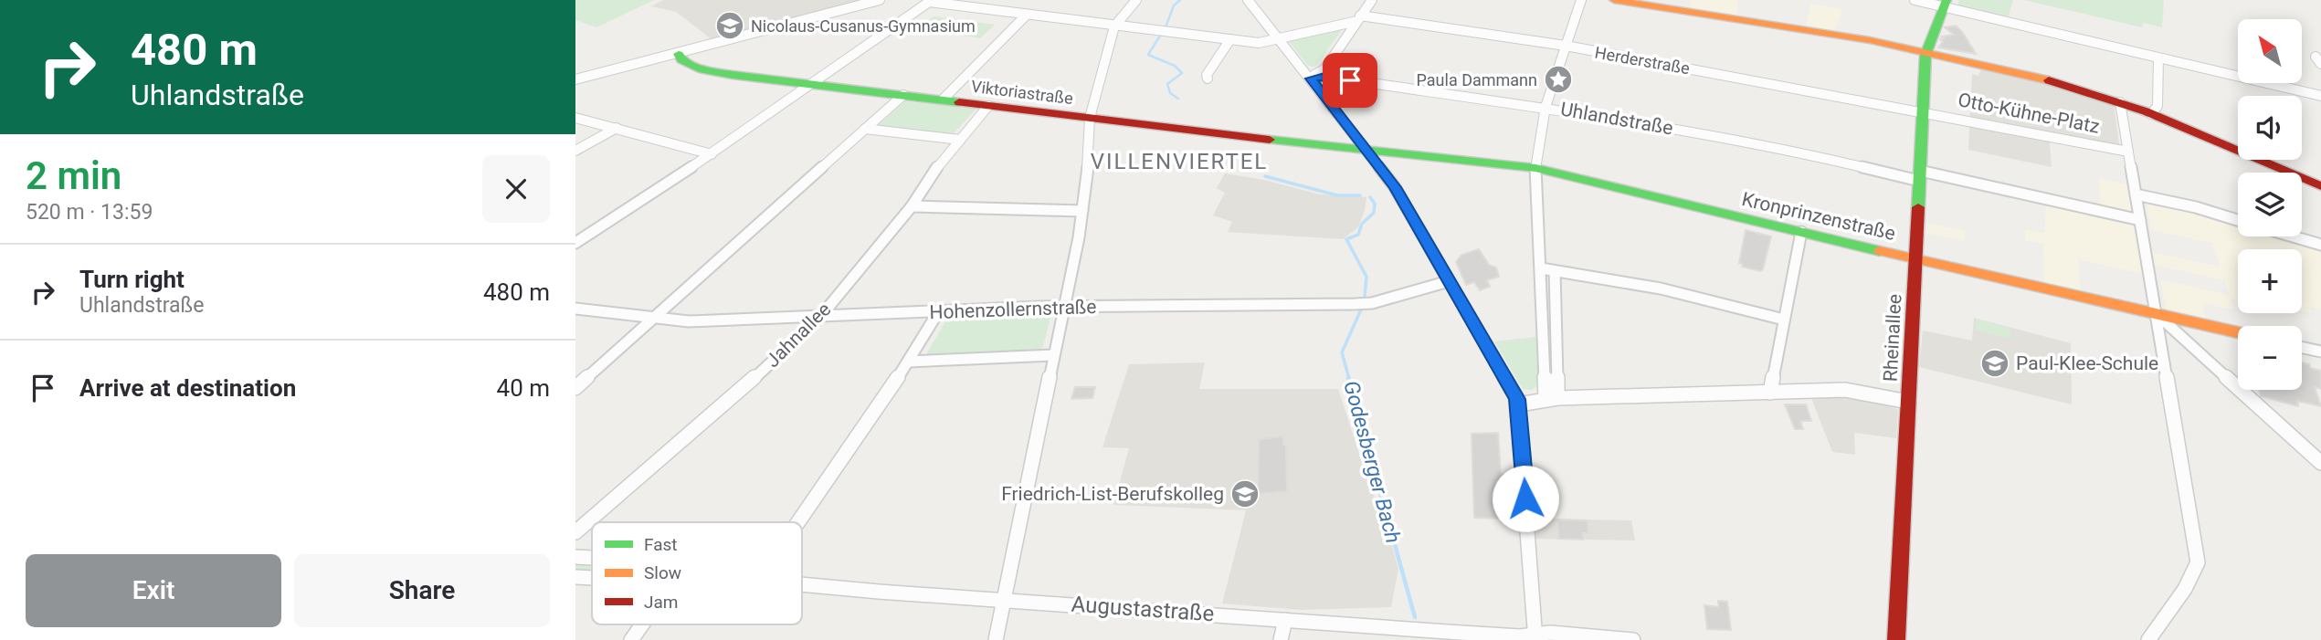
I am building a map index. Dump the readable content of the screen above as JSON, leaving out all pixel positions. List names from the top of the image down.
{
  "streets": {
    "street": [
      "Herderstraße",
      "Viktoriastraße",
      "Otto-Kühne-Platz",
      "Uhlandstraße",
      "Kronprinzenstraße",
      "Hohenzollernstraße",
      "Jahnallee",
      "Rheinallee",
      "Augustastraße"
    ]
  },
  "crossings": [
    ["Herderstraße", "Otto-Kühne-Platz"],
    ["Herderstraße", "Rheinallee"],
    ["Viktoriastraße", "Kronprinzenstraße"],
    ["Viktoriastraße", "Jahnallee"],
    ["Otto-Kühne-Platz", "Rheinallee"],
    ["Uhlandstraße", "Rheinallee"],
    ["Kronprinzenstraße", "Rheinallee"],
    ["Hohenzollernstraße", "Jahnallee"]
  ],
  "districts": ["VILLENVIERTEL"],
  "water": ["Godesberger Bach"],
  "places": {
    "school or university": ["Nicolaus-Cusanus-Gymnasium", "Paul-Klee-Schule", "Friedrich-List-Berufskolleg"],
    "place": ["Paula Dammann"]
  },
  "legend": ["Fast", "Slow", "Jam"],
  "north": "top left",
  "page": {
    "turn": ["480 m", "Uhlandstraße"],
    "map_buttons": ["+", "−"],
    "heading": ["2 min", "520 m · 13:59"],
    "list": [
      {
        "name": "Turn right",
        "note": "Uhlandstraße",
        "value": "480 m"
      },
      {
        "name": "Arrive at destination",
        "value": "40 m"
      }
    ],
    "buttons": ["Exit", "Share"]
  }
}
